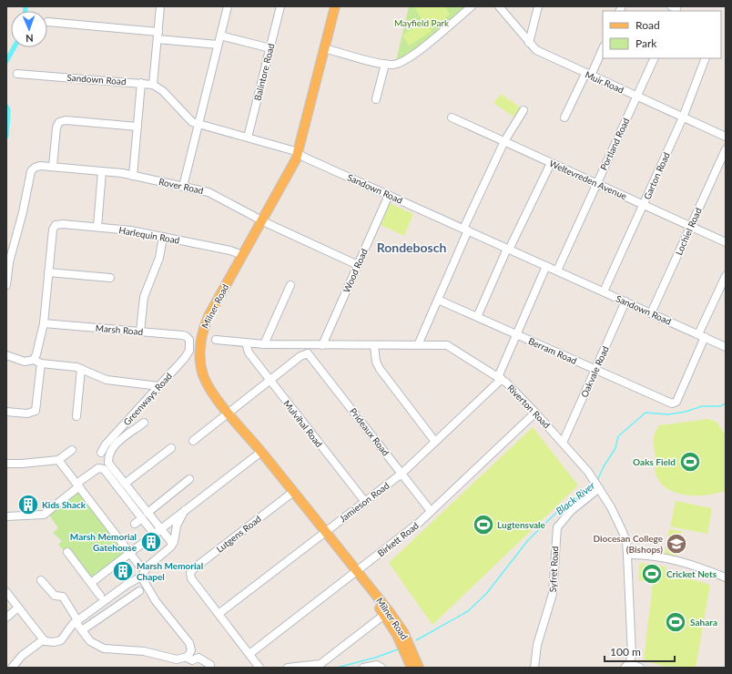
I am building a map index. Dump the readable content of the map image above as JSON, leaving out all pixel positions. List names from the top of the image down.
{
  "streets": {
    "main road": ["Milner Road"],
    "street": [
      "Balintore Road",
      "Sandown Road",
      "Muir Road",
      "Portland Road",
      "Garton Road",
      "Weltevreden Avenue",
      "Rover Road",
      "Lochiel Road",
      "Harlequin Road",
      "Wood Road",
      "Marsh Road",
      "Berram Road",
      "Oakvale Road",
      "Greenways Road",
      "Riverton Road",
      "Mulvihal Road",
      "Prideaux Road",
      "Jamieson Road",
      "Lutgens Road",
      "Birkett Road",
      "Syfret Road"
    ]
  },
  "crossings": [
    ["Balintore Road", "Sandown Road"],
    ["Sandown Road", "Portland Road"],
    ["Sandown Road", "Garton Road"],
    ["Sandown Road", "Lochiel Road"],
    ["Sandown Road", "Wood Road"],
    ["Sandown Road", "Milner Road"],
    ["Sandown Road", "Berram Road"],
    ["Sandown Road", "Oakvale Road"],
    ["Sandown Road", "Jamieson Road"],
    ["Muir Road", "Portland Road"],
    ["Muir Road", "Garton Road"],
    ["Portland Road", "Weltevreden Avenue"],
    ["Garton Road", "Weltevreden Avenue"],
    ["Weltevreden Avenue", "Lochiel Road"],
    ["Rover Road", "Wood Road"],
    ["Rover Road", "Milner Road"],
    ["Harlequin Road", "Milner Road"],
    ["Wood Road", "Riverton Road"],
    ["Milner Road", "Jamieson Road"],
    ["Milner Road", "Lutgens Road"],
    ["Milner Road", "Birkett Road"],
    ["Marsh Road", "Greenways Road"],
    ["Berram Road", "Oakvale Road"],
    ["Berram Road", "Jamieson Road"],
    ["Oakvale Road", "Riverton Road"],
    ["Riverton Road", "Mulvihal Road"],
    ["Riverton Road", "Jamieson Road"],
    ["Riverton Road", "Birkett Road"],
    ["Riverton Road", "Syfret Road"],
    ["Mulvihal Road", "Jamieson Road"],
    ["Prideaux Road", "Jamieson Road"],
    ["Prideaux Road", "Birkett Road"],
    ["Jamieson Road", "Lutgens Road"]
  ],
  "districts": ["Rondebosch"],
  "water": ["Black River"],
  "parks": ["Mayfield Park"],
  "places": {
    "sports": [
      "Oaks Field",
      "Lugtensvale",
      "Cricket Nets",
      "Sahara"
    ],
    "building": ["Kids Shack", "Marsh Memorial Gatehouse", "Marsh Memorial Chapel"],
    "school or university": ["Diocesan College (Bishops)"]
  },
  "legend": ["Road", "Park"],
  "scale_bar": "100 m",
  "north": "bottom"
}
